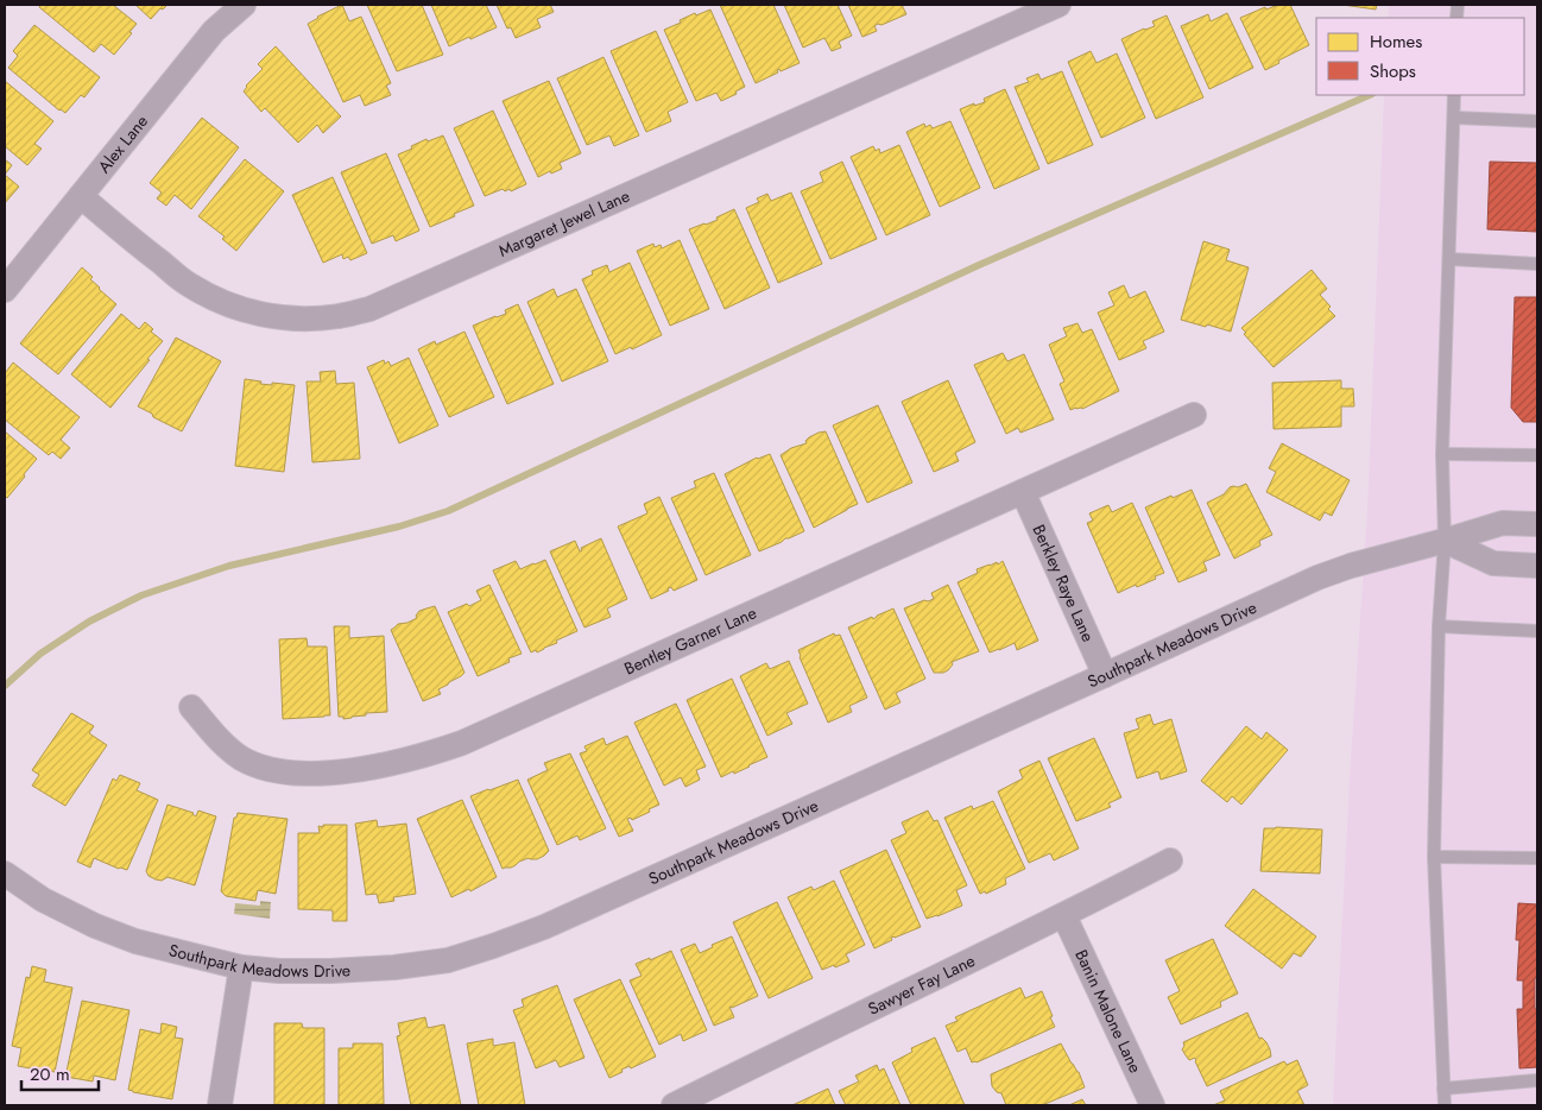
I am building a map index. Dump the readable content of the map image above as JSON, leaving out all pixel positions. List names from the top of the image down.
{
  "streets": {
    "street": [
      "Alex Lane",
      "Margaret Jewel Lane",
      "Berkley Raye Lane",
      "Bentley Garner Lane",
      "Southpark Meadows Drive",
      "Sawyer Fay Lane",
      "Banin Malone Lane"
    ]
  },
  "crossings": [
    ["Alex Lane", "Margaret Jewel Lane"],
    ["Berkley Raye Lane", "Bentley Garner Lane"],
    ["Berkley Raye Lane", "Southpark Meadows Drive"],
    ["Sawyer Fay Lane", "Banin Malone Lane"]
  ],
  "legend": ["Homes", "Shops"],
  "scale_bar": "20 m"
}
